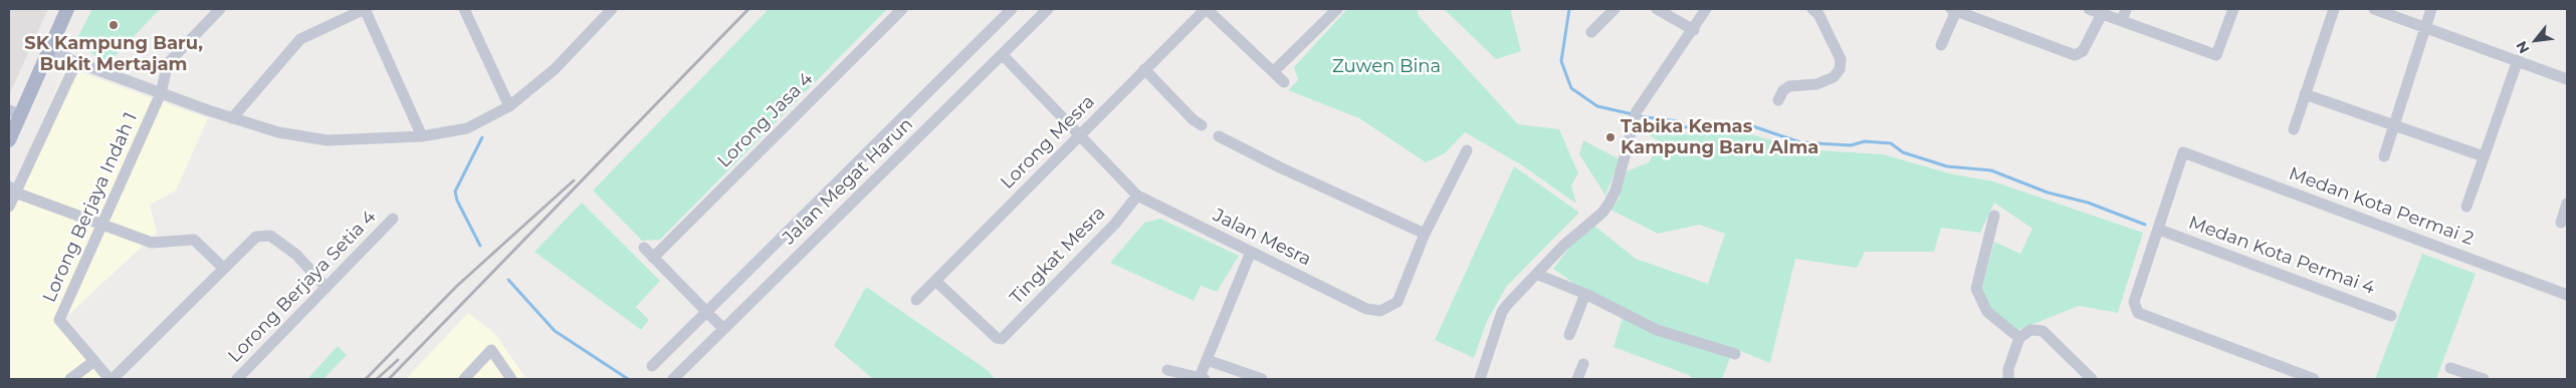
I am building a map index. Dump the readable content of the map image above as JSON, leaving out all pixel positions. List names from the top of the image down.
{
  "streets": {
    "street": [
      "Lorong Jasa 4",
      "Lorong Mesra",
      "Jalan Megat Harun",
      "Medan Kota Permai 2",
      "Lorong Berjaya Indah 1",
      "Jalan Mesra",
      "Tingkat Mesra",
      "Medan Kota Permai 4",
      "Lorong Berjaya Setia 4"
    ]
  },
  "crossings": [
    ["Lorong Mesra", "Jalan Mesra"],
    ["Lorong Mesra", "Tingkat Mesra"],
    ["Jalan Megat Harun", "Jalan Mesra"],
    ["Medan Kota Permai 2", "Medan Kota Permai 4"],
    ["Jalan Mesra", "Tingkat Mesra"]
  ],
  "parks": ["Zuwen Bina"],
  "places": ["SK Kampung Baru, Bukit Mertajam", "Tabika Kemas Kampung Baru Alma"],
  "north": "bottom left"
}
